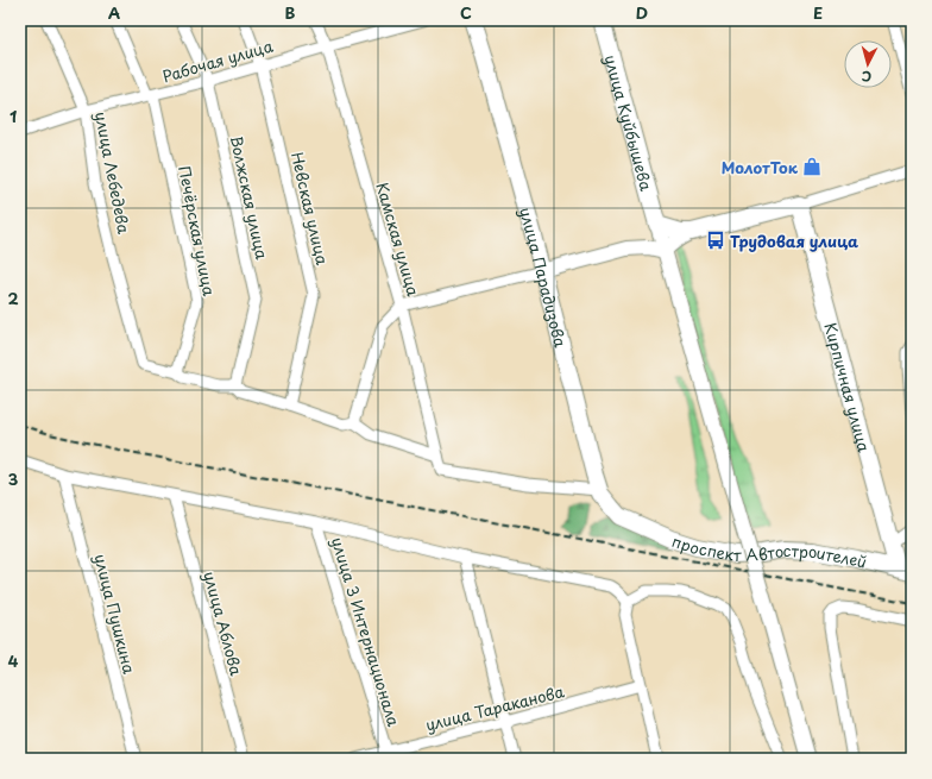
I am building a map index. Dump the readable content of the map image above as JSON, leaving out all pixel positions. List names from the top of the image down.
{
  "streets": {
    "highway": [
      "улица Куйбышева",
      "улица Парадизова",
      "Кирпичная улица",
      "проспект Автостроителей"
    ],
    "street": [
      "Рабочая улица",
      "улица Лебедева",
      "Волжская улица",
      "Невская улица",
      "Печёрская улица",
      "Камская улица",
      "улица Пушкина",
      "улица Аблова",
      "улица 3 Интернационала",
      "улица Тараканова"
    ]
  },
  "crossings": [
    ["Рабочая улица", "улица Лебедева"],
    ["Рабочая улица", "Волжская улица"],
    ["Рабочая улица", "Невская улица"],
    ["Рабочая улица", "Печёрская улица"],
    ["Рабочая улица", "Камская улица"],
    ["улица Лебедева", "Печёрская улица"],
    ["Камская улица", "улица Парадизова"],
    ["улица Парадизова", "проспект Автостроителей"],
    ["Кирпичная улица", "проспект Автостроителей"],
    ["улица 3 Интернационала", "улица Тараканова"]
  ],
  "places": {
    "shop": ["МолотТок"],
    "bus stop": ["Трудовая улица"]
  },
  "north": "bottom",
  "grid": {
    "columns": [
      "A",
      "B",
      "C",
      "D",
      "E"
    ],
    "rows": [
      "1",
      "2",
      "3",
      "4"
    ]
  }
}
